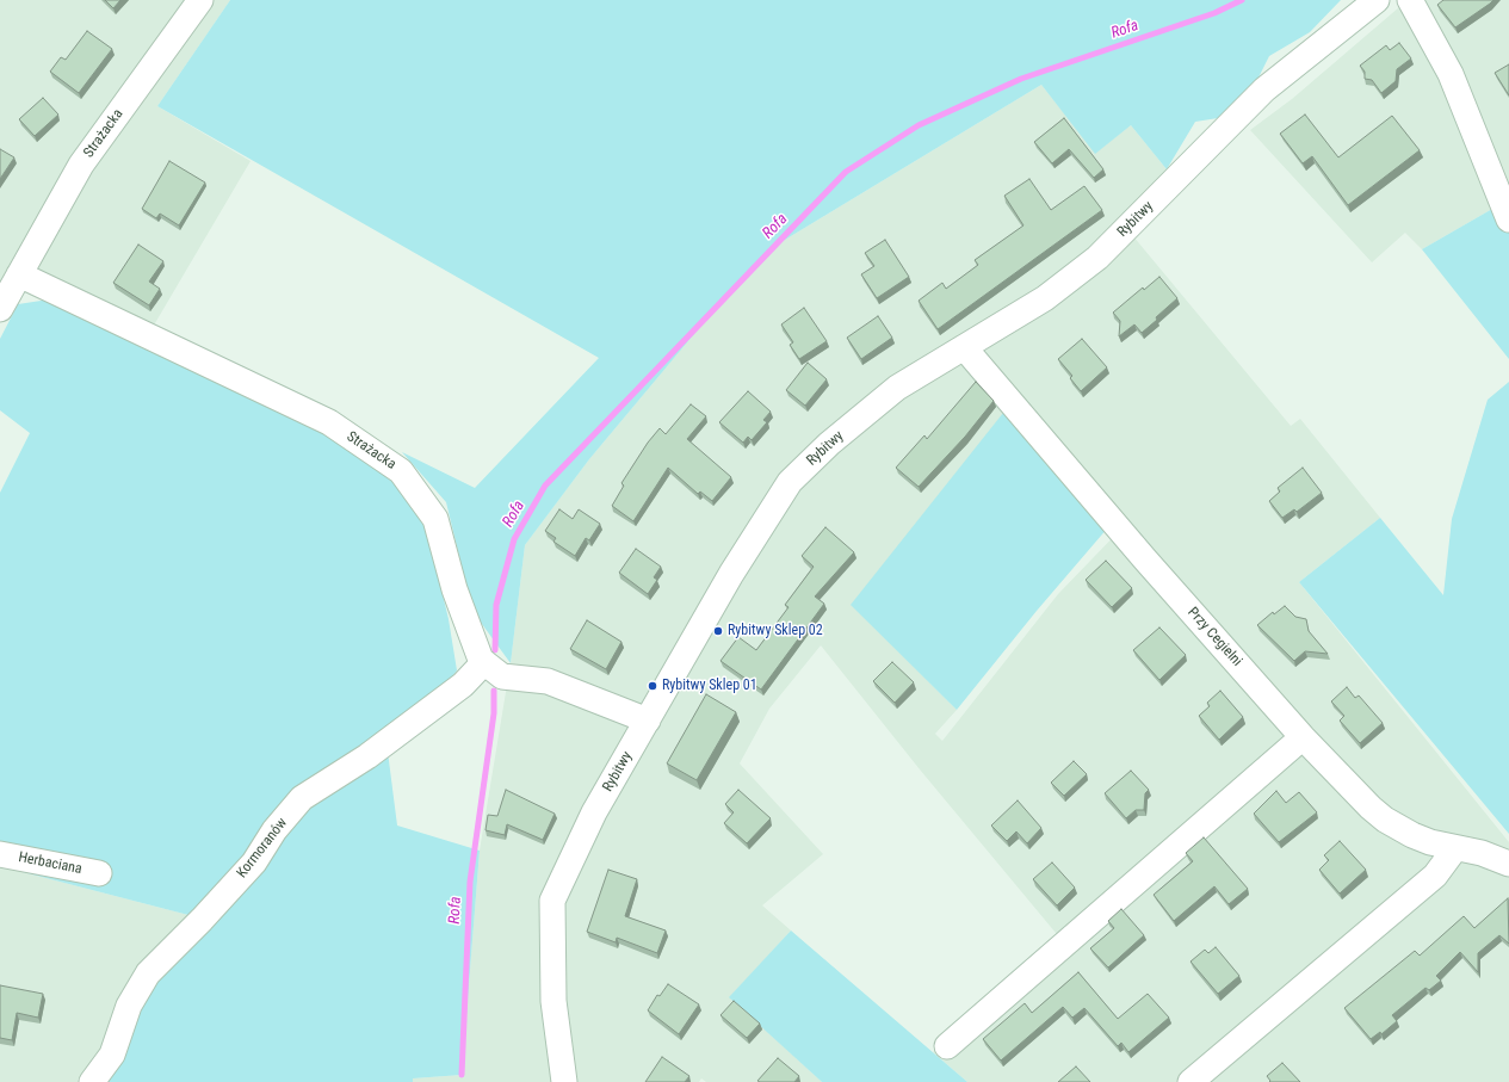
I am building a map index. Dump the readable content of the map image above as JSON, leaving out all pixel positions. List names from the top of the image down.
{
  "streets": {
    "street": [
      "Strażacka",
      "Rybitwy",
      "Przy Cegielni",
      "Kormoranów",
      "Herbaciana"
    ]
  },
  "crossings": [
    ["Strażacka", "Rybitwy"],
    ["Strażacka", "Kormoranów"],
    ["Rybitwy", "Przy Cegielni"]
  ],
  "water": ["Rofa"],
  "places": ["Rybitwy Sklep 02", "Rybitwy Sklep 01"]
}
